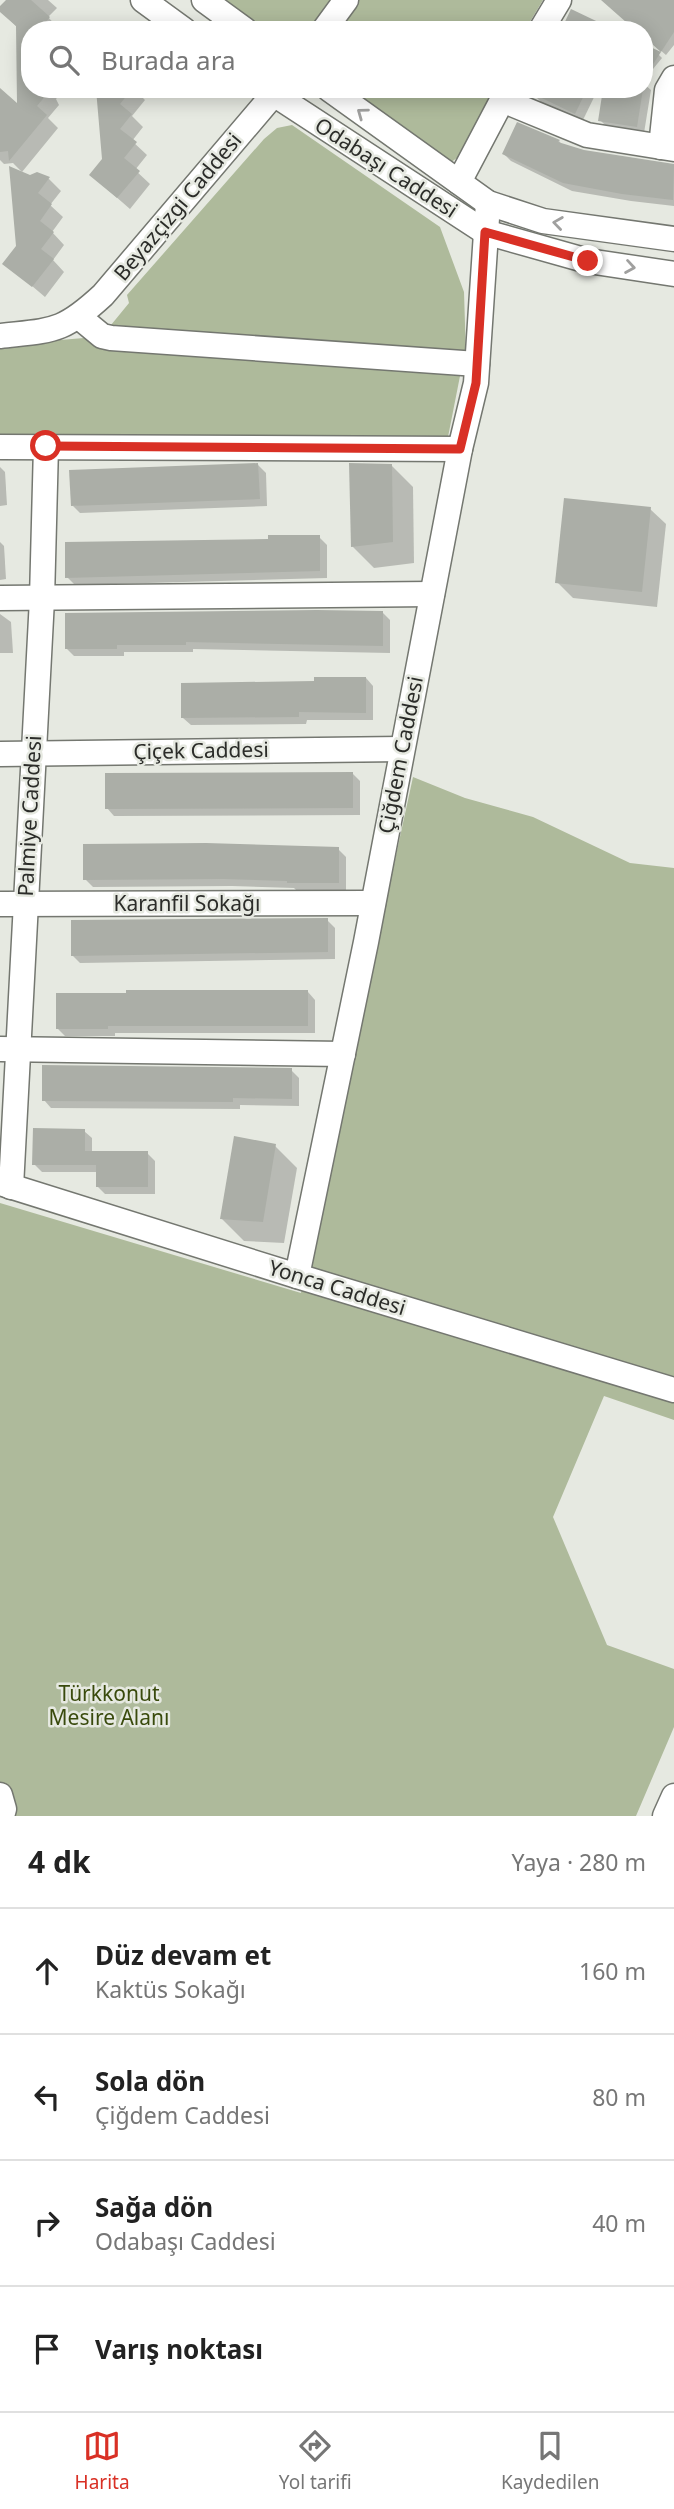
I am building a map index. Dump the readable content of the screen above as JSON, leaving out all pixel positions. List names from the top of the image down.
{
  "streets": {
    "street": [
      "Odabaşı Caddesi",
      "Beyazçizgi Caddesi",
      "Çiçek Caddesi",
      "Çiğdem Caddesi",
      "Palmiye Caddesi",
      "Karanfil Sokağı",
      "Yonca Caddesi"
    ]
  },
  "crossings": [
    ["Odabaşı Caddesi", "Çiğdem Caddesi"],
    ["Çiçek Caddesi", "Çiğdem Caddesi"],
    ["Çiçek Caddesi", "Palmiye Caddesi"],
    ["Çiğdem Caddesi", "Karanfil Sokağı"],
    ["Çiğdem Caddesi", "Yonca Caddesi"],
    ["Palmiye Caddesi", "Karanfil Sokağı"],
    ["Palmiye Caddesi", "Yonca Caddesi"]
  ],
  "parks": ["Türkkonut Mesire Alanı"],
  "page": {
    "search": "Burada ara",
    "heading": ["4 dk", "Yaya · 280 m"],
    "list": [
      ["Düz devam et", "Kaktüs Sokağı", "160 m"],
      ["Sola dön", "Çiğdem Caddesi", "80 m"],
      ["Sağa dön", "Odabaşı Caddesi", "40 m"],
      "Varış noktası"
    ],
    "nav": ["Harita", "Yol tarifi", "Kaydedilen"]
  }
}
